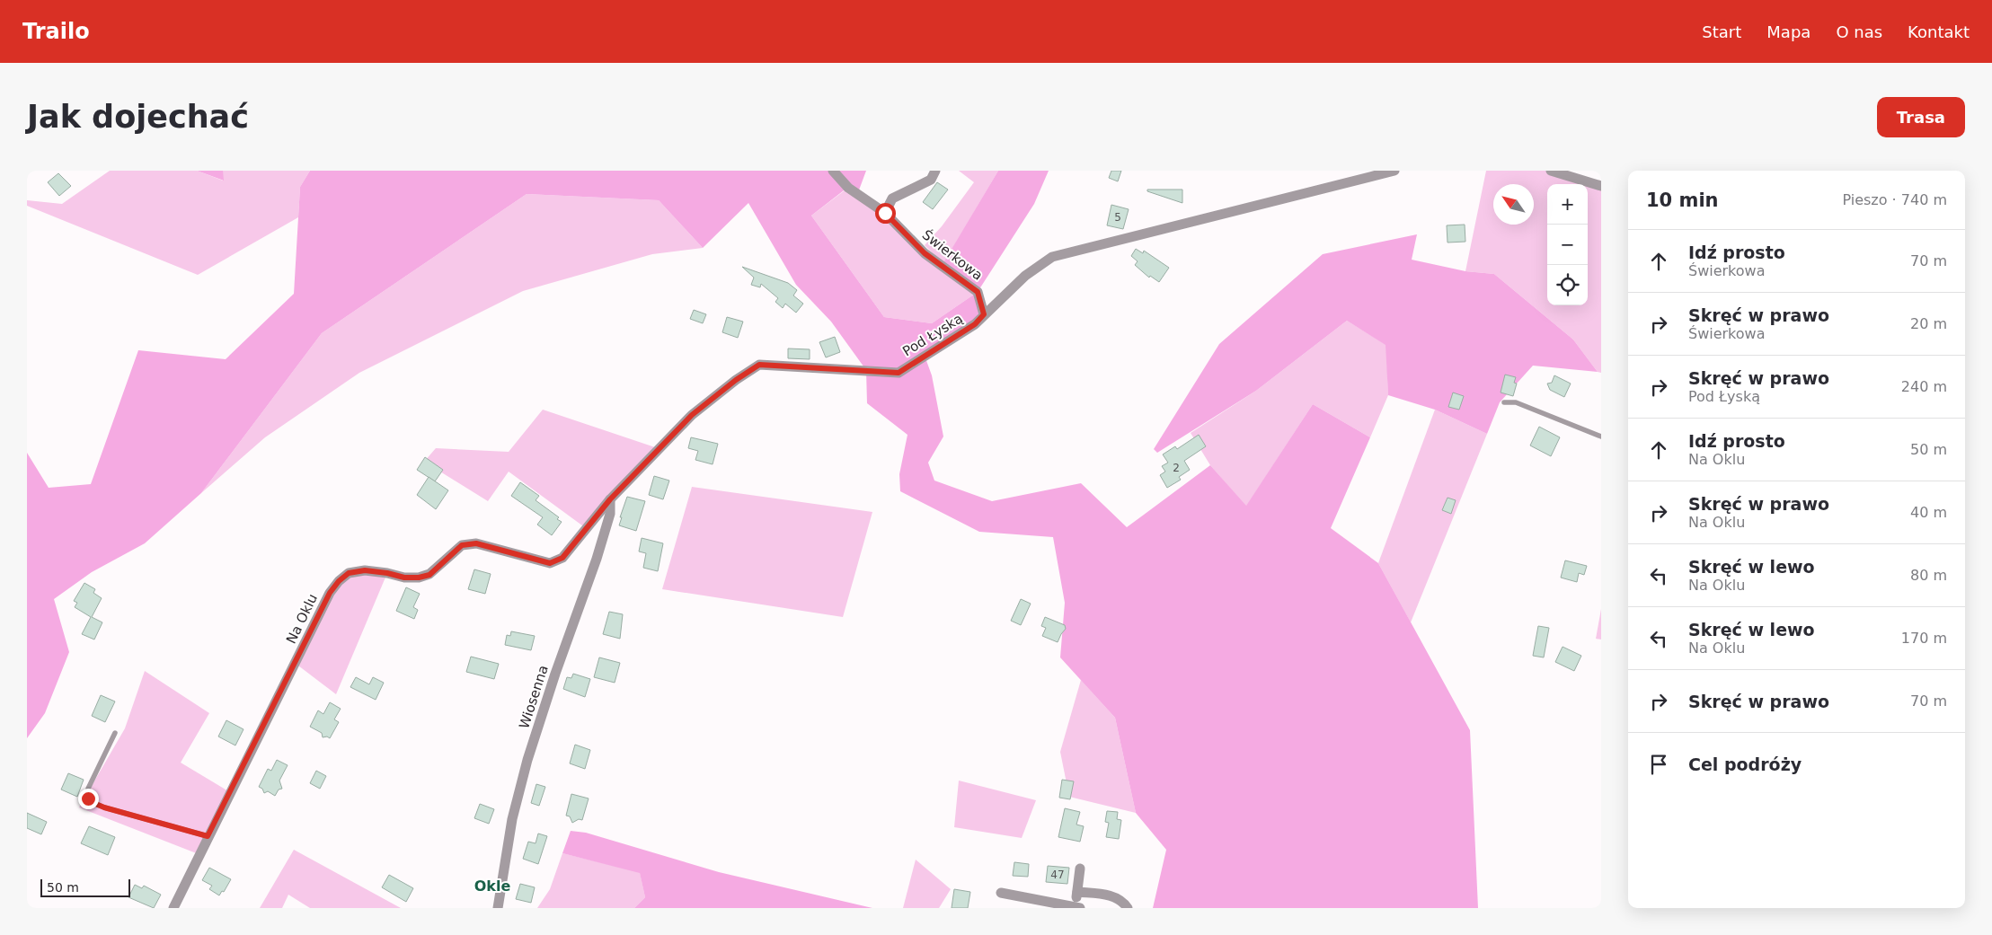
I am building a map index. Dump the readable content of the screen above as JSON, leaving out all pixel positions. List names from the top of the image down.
{
  "streets": {
    "street": [
      "Świerkowa",
      "Pod Łyską",
      "Na Oklu",
      "Wiosenna"
    ]
  },
  "crossings": [
    ["Świerkowa", "Pod Łyską"],
    ["Pod Łyską", "Na Oklu"],
    ["Pod Łyską", "Wiosenna"],
    ["Na Oklu", "Wiosenna"]
  ],
  "districts": ["Okle"],
  "house_numbers": ["5", "2", "47"],
  "scale_bar": "50 m",
  "north": "top left",
  "page": {
    "header": "Trailo",
    "nav": [
      "Start",
      "Mapa",
      "O nas",
      "Kontakt"
    ],
    "buttons": "Trasa",
    "title": "Jak dojechać",
    "heading": ["10 min", "Pieszo · 740 m"],
    "map_buttons": ["+", "−"],
    "list": [
      ["Idź prosto", "Świerkowa", "70 m"],
      ["Skręć w prawo", "Świerkowa", "20 m"],
      ["Skręć w prawo", "Pod Łyską", "240 m"],
      ["Idź prosto", "Na Oklu", "50 m"],
      ["Skręć w prawo", "Na Oklu", "40 m"],
      ["Skręć w lewo", "Na Oklu", "80 m"],
      ["Skręć w lewo", "Na Oklu", "170 m"],
      ["Skręć w prawo", "70 m"],
      "Cel podróży"
    ],
    "scale": "50 m"
  }
}
